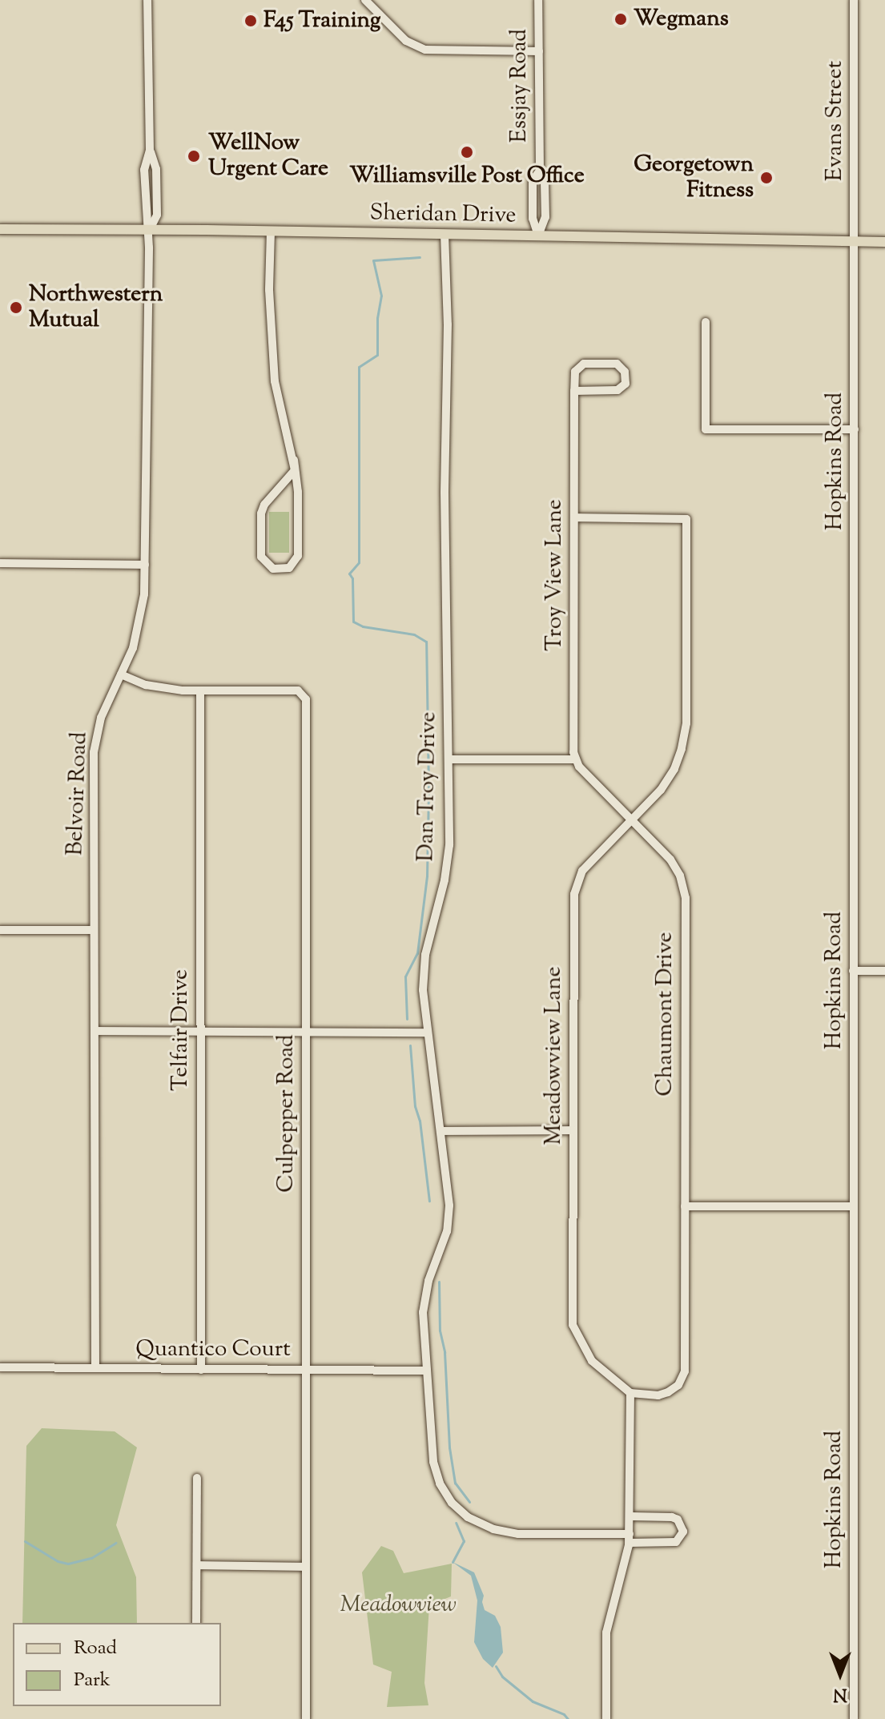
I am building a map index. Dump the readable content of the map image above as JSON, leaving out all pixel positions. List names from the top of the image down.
{
  "streets": {
    "main road": ["Sheridan Drive"],
    "street": [
      "Essjay Road",
      "Evans Street",
      "Hopkins Road",
      "Troy View Lane",
      "Dan Troy Drive",
      "Belvoir Road",
      "Chaumont Drive",
      "Telfair Drive",
      "Meadowview Lane",
      "Culpepper Road",
      "Quantico Court"
    ]
  },
  "crossings": [
    ["Essjay Road", "Sheridan Drive"],
    ["Evans Street", "Sheridan Drive"],
    ["Evans Street", "Hopkins Road"],
    ["Sheridan Drive", "Hopkins Road"],
    ["Sheridan Drive", "Dan Troy Drive"],
    ["Sheridan Drive", "Belvoir Road"],
    ["Troy View Lane", "Chaumont Drive"],
    ["Troy View Lane", "Meadowview Lane"],
    ["Dan Troy Drive", "Quantico Court"],
    ["Belvoir Road", "Culpepper Road"],
    ["Belvoir Road", "Quantico Court"],
    ["Chaumont Drive", "Meadowview Lane"],
    ["Telfair Drive", "Culpepper Road"],
    ["Telfair Drive", "Quantico Court"],
    ["Culpepper Road", "Quantico Court"]
  ],
  "parks": ["Meadowview"],
  "places": [
    "Wegmans",
    "F45 Training",
    "Williamsville Post Office",
    "WellNow Urgent Care",
    "Georgetown Fitness",
    "Northwestern Mutual"
  ],
  "legend": ["Road", "Park"],
  "north": "bottom"
}
